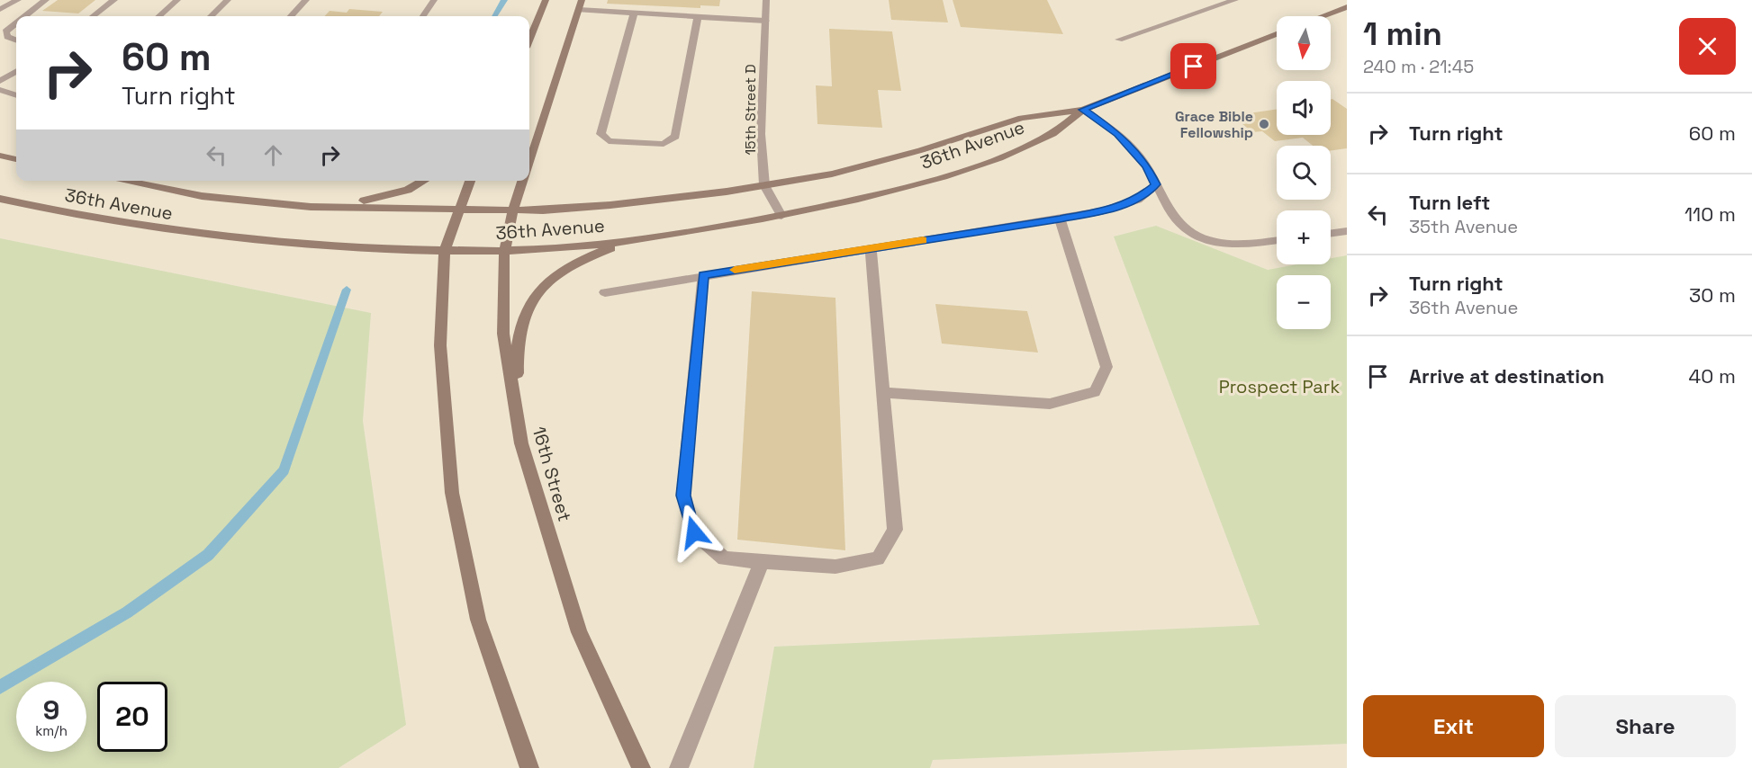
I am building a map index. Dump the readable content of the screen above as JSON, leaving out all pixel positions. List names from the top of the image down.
{
  "streets": {
    "street": ["15th Street D", "36th Avenue", "16th Street"]
  },
  "crossings": [
    ["15th Street D", "36th Avenue"],
    ["36th Avenue", "16th Street"]
  ],
  "parks": ["Prospect Park"],
  "places": ["Grace Bible Fellowship"],
  "north": "bottom",
  "page": {
    "heading": ["1 min", "240 m · 21:45"],
    "map_buttons": ["+", "−"],
    "turn": ["60 m", "Turn right"],
    "list": [
      {
        "name": "Turn right",
        "value": "60 m"
      },
      {
        "name": "Turn left",
        "note": "35th Avenue",
        "value": "110 m"
      },
      {
        "name": "Turn right",
        "note": "36th Avenue",
        "value": "30 m"
      },
      {
        "name": "Arrive at destination",
        "value": "40 m"
      }
    ],
    "speed": "9 km/h",
    "limit": "20",
    "buttons": ["Exit", "Share"]
  }
}
